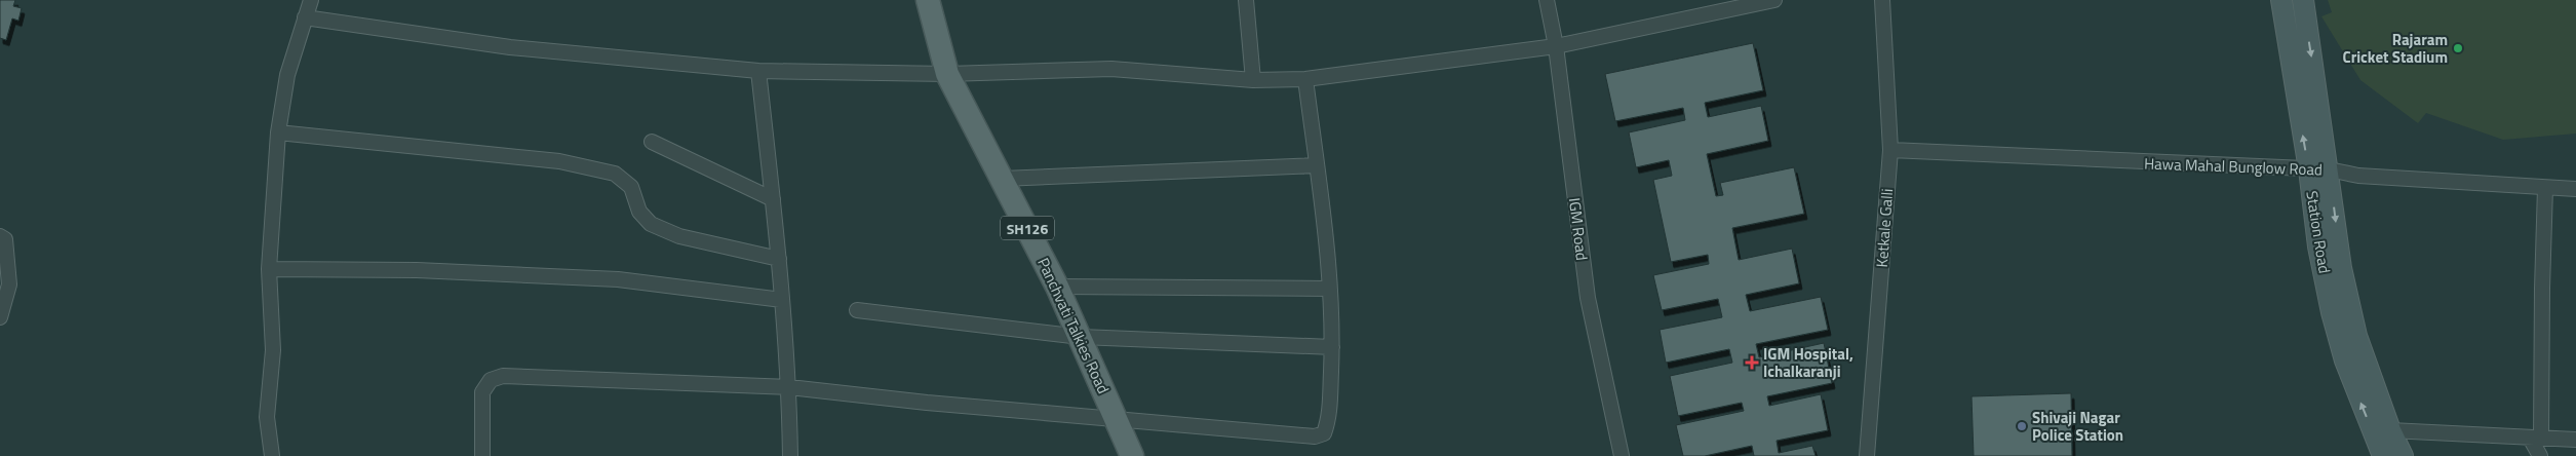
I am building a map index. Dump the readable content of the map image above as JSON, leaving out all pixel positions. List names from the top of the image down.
{
  "streets": {
    "main road": ["SH126", "Station Road", "Panchvati Talkies Road"],
    "street": ["Hawa Mahal Bunglow Road", "Ketkale Galli", "IGM Road"]
  },
  "crossings": [
    ["Hawa Mahal Bunglow Road", "Ketkale Galli"],
    ["Hawa Mahal Bunglow Road", "Station Road"]
  ],
  "places": {
    "other": ["Rajaram Cricket Stadium", "Shivaji Nagar Police Station"],
    "health": ["IGM Hospital, Ichalkaranji"]
  }
}
